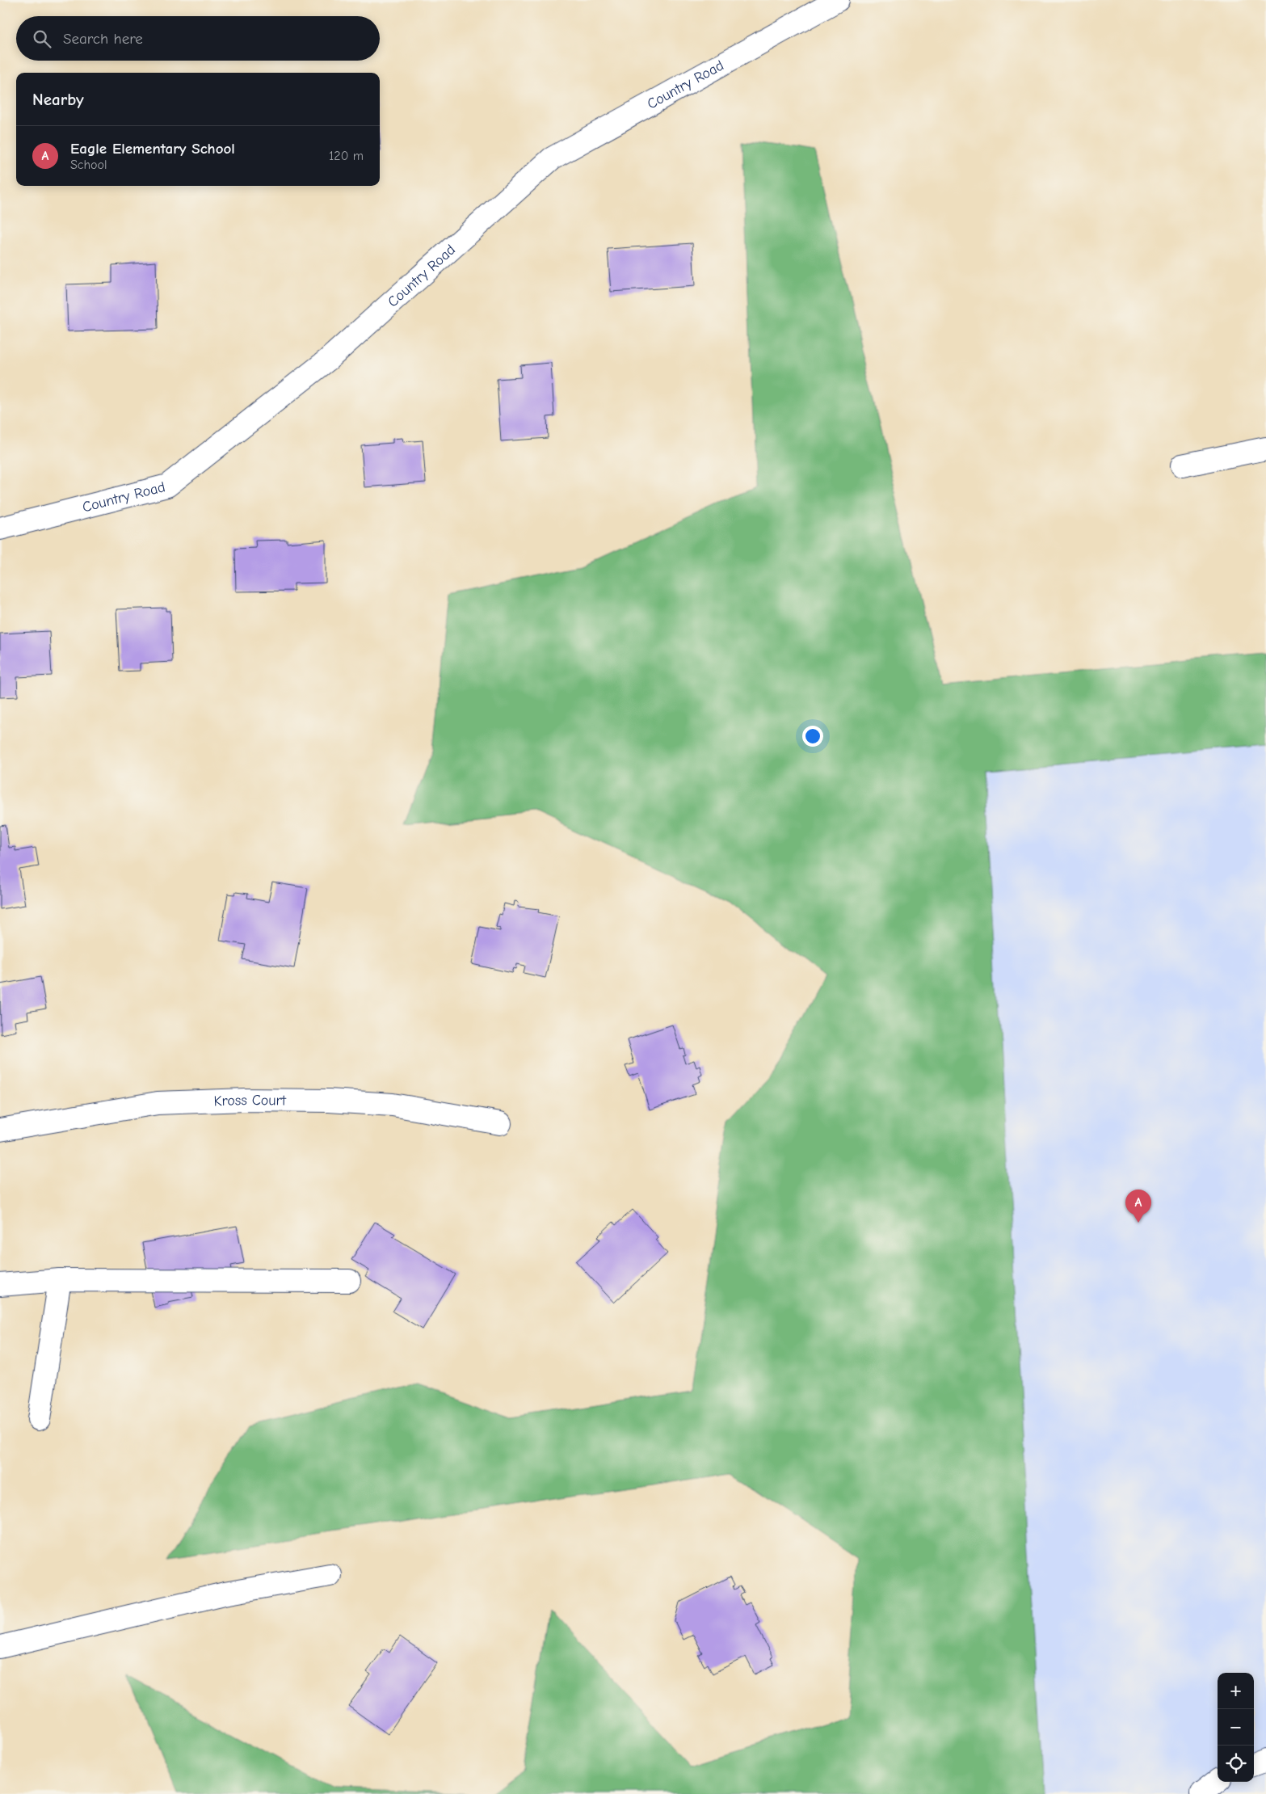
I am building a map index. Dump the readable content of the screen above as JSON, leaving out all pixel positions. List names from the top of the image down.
{
  "streets": {
    "street": ["Country Road", "Kross Court"]
  },
  "page": {
    "search": "Search here",
    "heading": "Nearby",
    "list": [
      {
        "mark": "A",
        "name": "Eagle Elementary School",
        "note": "School",
        "value": "120 m"
      }
    ],
    "pins": "A",
    "map_buttons": ["+", "−"]
  }
}
